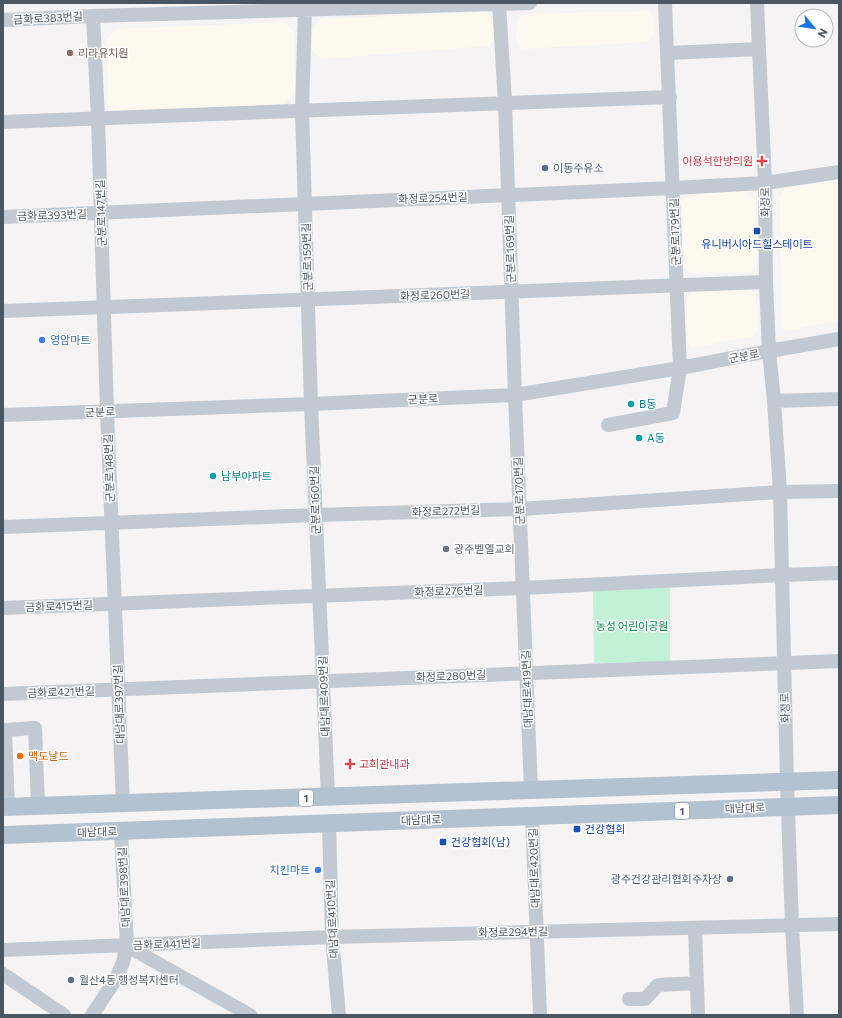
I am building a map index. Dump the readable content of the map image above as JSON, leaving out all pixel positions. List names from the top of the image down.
{
  "streets": {
    "main road": ["1", "대남대로"],
    "street": [
      "금화로383번길",
      "화정로254번길",
      "화정로",
      "군분로147번길",
      "금화로393번길",
      "군분로179번길",
      "군분로169번길",
      "군분로159번길",
      "화정로260번길",
      "군분로",
      "군분로148번길",
      "군분로170번길",
      "군분로160번길",
      "화정로272번길",
      "화정로276번길",
      "금화로415번길",
      "화정로280번길",
      "대남대로419번길",
      "금화로421번길",
      "대남대로409번길",
      "대남대로397번길",
      "대남대로420번길",
      "대남대로398번길",
      "대남대로410번길",
      "화정로294번길",
      "금화로441번길"
    ]
  },
  "crossings": [
    ["금화로383번길", "군분로147번길"],
    ["금화로383번길", "군분로169번길"],
    ["금화로383번길", "군분로159번길"],
    ["화정로254번길", "화정로"],
    ["화정로254번길", "군분로147번길"],
    ["화정로254번길", "금화로393번길"],
    ["화정로254번길", "군분로179번길"],
    ["화정로254번길", "군분로169번길"],
    ["화정로254번길", "군분로159번길"],
    ["화정로", "화정로260번길"],
    ["화정로", "군분로"],
    ["화정로", "화정로272번길"],
    ["화정로", "화정로276번길"],
    ["화정로", "화정로280번길"],
    ["화정로", "1"],
    ["화정로", "대남대로"],
    ["화정로", "화정로294번길"],
    ["군분로147번길", "금화로393번길"],
    ["군분로147번길", "화정로260번길"],
    ["군분로147번길", "군분로"],
    ["군분로147번길", "군분로148번길"],
    ["군분로179번길", "화정로260번길"],
    ["군분로179번길", "군분로"],
    ["군분로169번길", "화정로260번길"],
    ["군분로169번길", "군분로"],
    ["군분로169번길", "군분로170번길"],
    ["군분로159번길", "화정로260번길"],
    ["군분로159번길", "군분로"],
    ["군분로159번길", "군분로160번길"],
    ["군분로", "군분로148번길"],
    ["군분로", "군분로170번길"],
    ["군분로", "군분로160번길"],
    ["군분로148번길", "화정로272번길"],
    ["군분로148번길", "화정로276번길"],
    ["군분로148번길", "금화로415번길"],
    ["군분로148번길", "대남대로397번길"],
    ["군분로170번길", "화정로272번길"],
    ["군분로170번길", "화정로276번길"],
    ["군분로170번길", "대남대로419번길"],
    ["군분로160번길", "화정로272번길"],
    ["군분로160번길", "화정로276번길"],
    ["군분로160번길", "대남대로409번길"],
    ["화정로276번길", "금화로415번길"],
    ["화정로276번길", "대남대로419번길"],
    ["화정로276번길", "대남대로409번길"],
    ["화정로276번길", "대남대로397번길"],
    ["금화로415번길", "대남대로397번길"],
    ["화정로280번길", "대남대로419번길"],
    ["화정로280번길", "금화로421번길"],
    ["화정로280번길", "대남대로409번길"],
    ["화정로280번길", "대남대로397번길"],
    ["대남대로419번길", "1"],
    ["금화로421번길", "대남대로397번길"],
    ["대남대로409번길", "1"],
    ["대남대로397번길", "1"],
    ["대남대로", "대남대로420번길"],
    ["대남대로", "대남대로398번길"],
    ["대남대로", "대남대로410번길"],
    ["대남대로420번길", "화정로294번길"],
    ["대남대로398번길", "금화로441번길"],
    ["대남대로410번길", "화정로294번길"],
    ["대남대로410번길", "금화로441번길"],
    ["화정로294번길", "금화로441번길"]
  ],
  "parks": ["농성 어린이공원"],
  "places": {
    "other": [
      "리라유치원",
      "이동주유소",
      "영암마트",
      "B동",
      "A동",
      "남부아파트",
      "광주벧엘교회",
      "맥도날드",
      "치킨마트",
      "광주건강관리협회주차장",
      "월산4동 행정복지센터"
    ],
    "health": ["이용석한방의원", "고희관내과"],
    "transit": ["유니버시아드힐스테이트", "건강협회", "건강협회(남)"]
  },
  "north": "bottom right"
}
